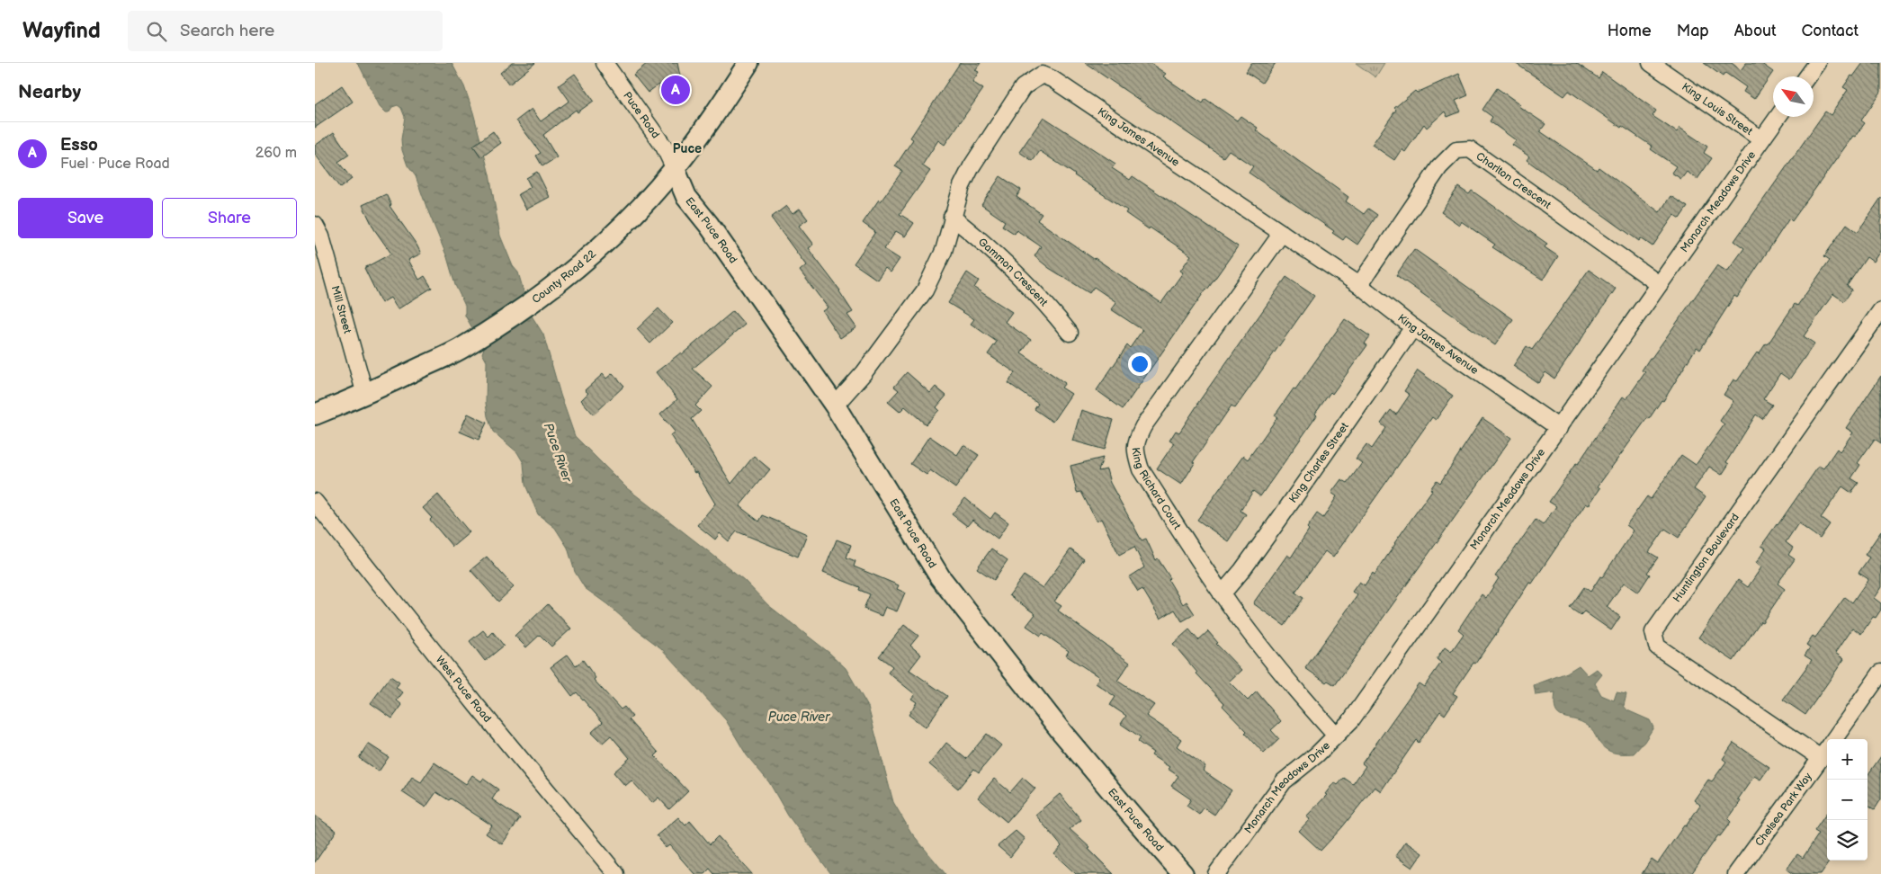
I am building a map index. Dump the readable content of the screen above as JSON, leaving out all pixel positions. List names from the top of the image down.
{
  "streets": {
    "main road": ["East Puce Road", "County Road 22"],
    "street": [
      "King Louis Street",
      "Puce Road",
      "King James Avenue",
      "Charlton Crescent",
      "Monarch Meadows Drive",
      "Gammon Crescent",
      "Mill Street",
      "King Charles Street",
      "King Richard Court",
      "Huntington Boulevard",
      "West Puce Road",
      "Chelsea Park Way"
    ]
  },
  "crossings": [
    ["King Louis Street", "Monarch Meadows Drive"],
    ["Puce Road", "East Puce Road"],
    ["Puce Road", "County Road 22"],
    ["King James Avenue", "Charlton Crescent"],
    ["King James Avenue", "Monarch Meadows Drive"],
    ["King James Avenue", "East Puce Road"],
    ["King James Avenue", "Gammon Crescent"],
    ["King James Avenue", "King Charles Street"],
    ["King James Avenue", "King Richard Court"],
    ["Charlton Crescent", "Monarch Meadows Drive"],
    ["Monarch Meadows Drive", "King Richard Court"],
    ["East Puce Road", "County Road 22"],
    ["County Road 22", "Mill Street"],
    ["King Charles Street", "King Richard Court"],
    ["Huntington Boulevard", "Chelsea Park Way"]
  ],
  "districts": ["Puce"],
  "water": ["Puce River"],
  "north": "top left",
  "page": {
    "header": "Wayfind",
    "search": "Search here",
    "nav": [
      "Home",
      "Map",
      "About",
      "Contact"
    ],
    "heading": "Nearby",
    "pins": "A",
    "list": [
      {
        "mark": "A",
        "name": "Esso",
        "note": "Fuel · Puce Road",
        "value": "260 m"
      }
    ],
    "buttons": ["Save", "Share"],
    "map_buttons": ["+", "−"]
  }
}
